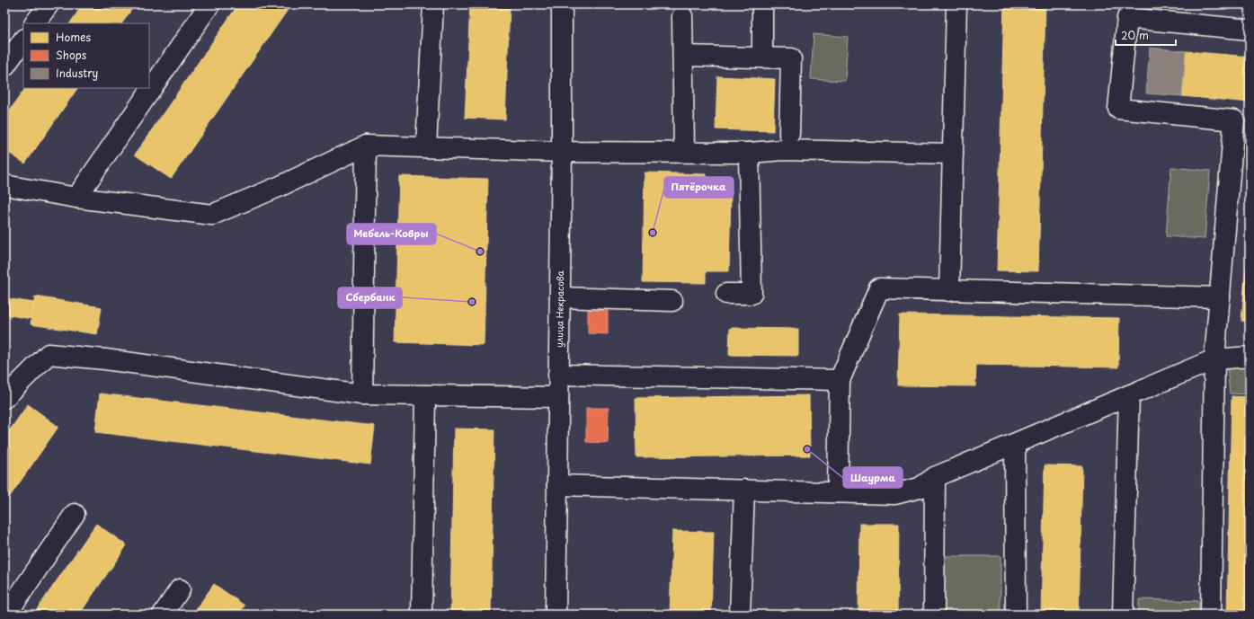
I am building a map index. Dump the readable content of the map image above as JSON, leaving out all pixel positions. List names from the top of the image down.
{
  "streets": {
    "street": ["улица Некрасова"]
  },
  "places": [
    "Пятёрочка",
    "Мебель-Ковры",
    "Сбербанк",
    "Шаурма"
  ],
  "legend": ["Homes", "Shops", "Industry"],
  "scale_bar": "20 m"
}
